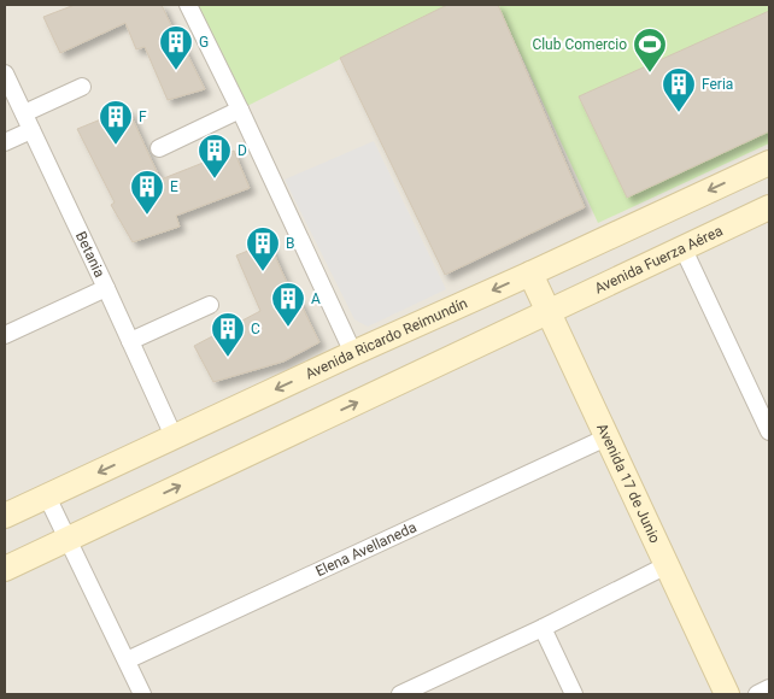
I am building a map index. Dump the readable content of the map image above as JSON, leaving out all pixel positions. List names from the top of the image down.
{
  "streets": {
    "street": [
      "Betania",
      "Avenida Fuerza Aérea",
      "Avenida Ricardo Reimundín",
      "Avenida 17 de Junio",
      "Elena Avellaneda"
    ]
  },
  "crossings": [
    ["Betania", "Avenida Ricardo Reimundín"],
    ["Avenida Fuerza Aérea", "Avenida 17 de Junio"],
    ["Avenida Ricardo Reimundín", "Avenida 17 de Junio"],
    ["Avenida 17 de Junio", "Elena Avellaneda"]
  ],
  "places": {
    "building": [
      "G",
      "Feria",
      "F",
      "D",
      "E",
      "B",
      "A",
      "C"
    ],
    "sports": ["Club Comercio"]
  }
}
